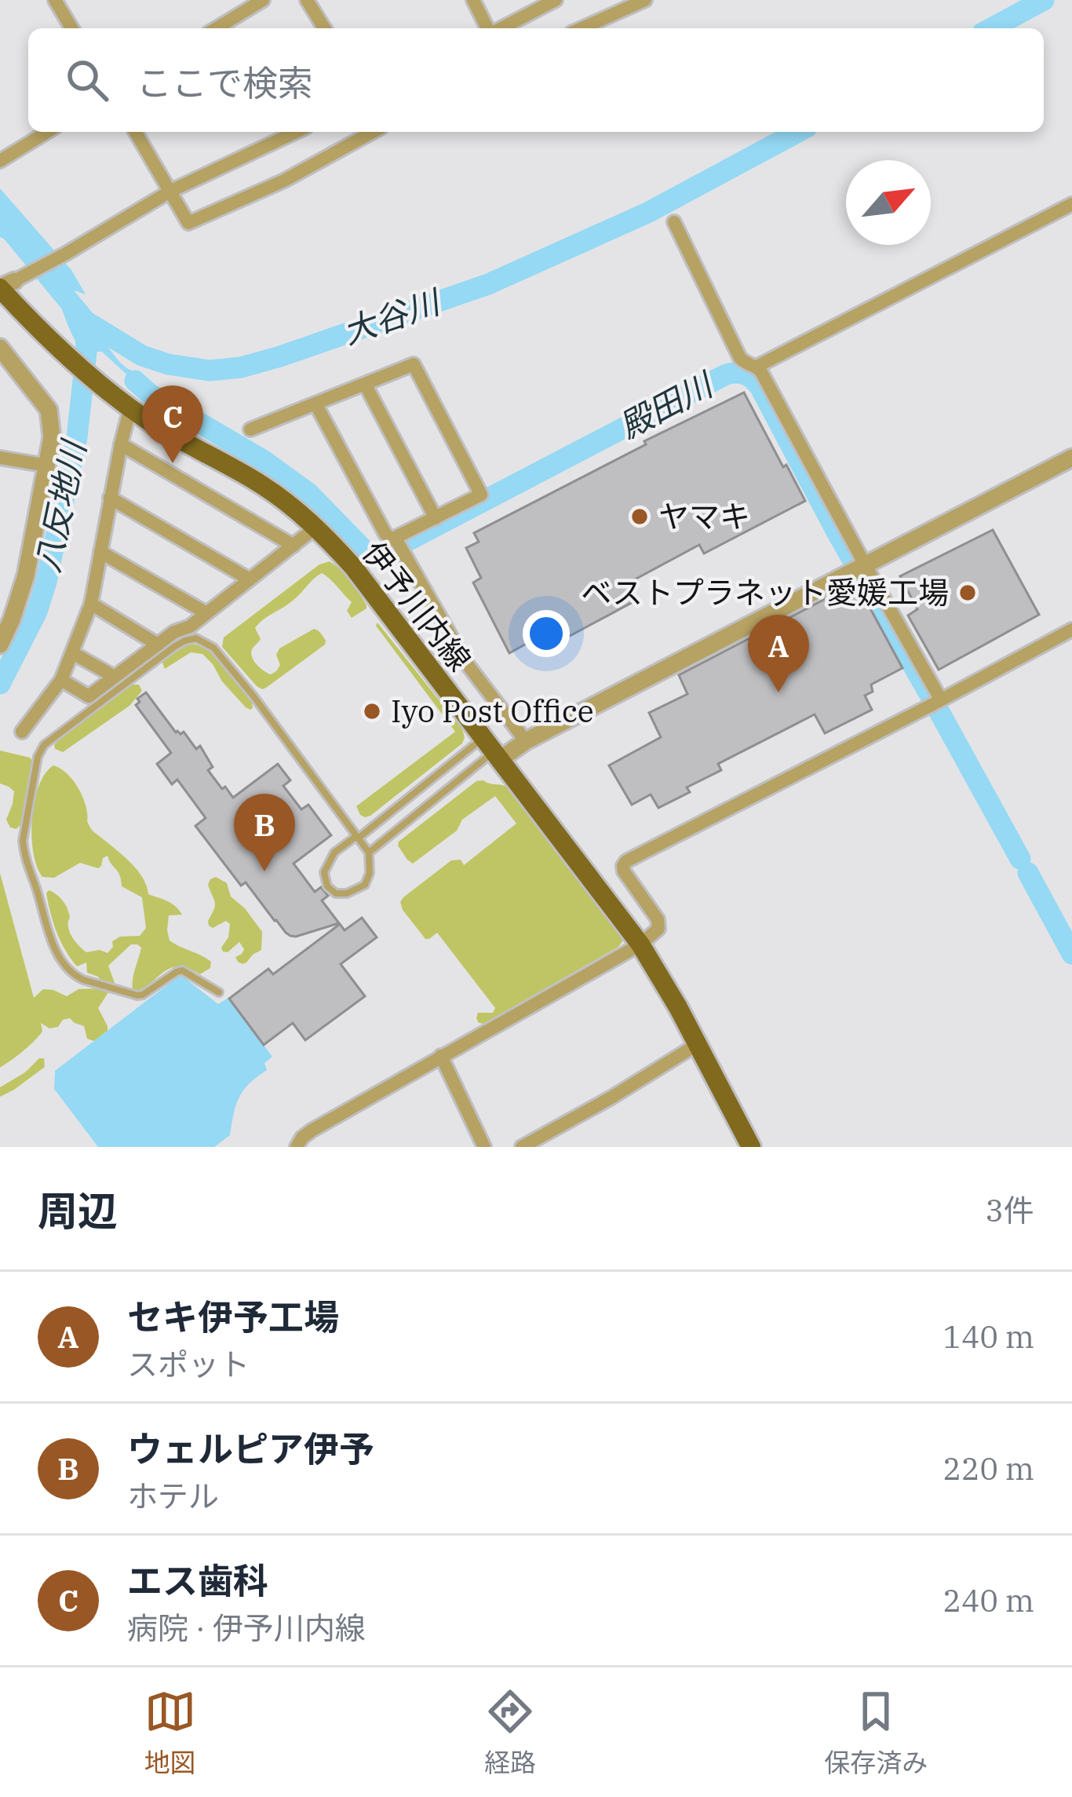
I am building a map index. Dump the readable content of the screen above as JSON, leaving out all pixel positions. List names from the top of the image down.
{
  "streets": {
    "main road": ["伊予川内線"]
  },
  "water": ["大谷川", "殿田川", "八反地川"],
  "places": ["ヤマキ", "ベストプラネット愛媛工場", "Iyo Post Office"],
  "north": "top right",
  "page": {
    "search": "ここで検索",
    "pins": ["C", "A", "B"],
    "heading": ["周辺", "3件"],
    "list": [
      {
        "mark": "A",
        "name": "セキ伊予工場",
        "note": "スポット",
        "value": "140 m"
      },
      {
        "mark": "B",
        "name": "ウェルピア伊予",
        "note": "ホテル",
        "value": "220 m"
      },
      {
        "mark": "C",
        "name": "エス歯科",
        "note": "病院 · 伊予川内線",
        "value": "240 m"
      }
    ],
    "nav": ["地図", "経路", "保存済み"]
  }
}
